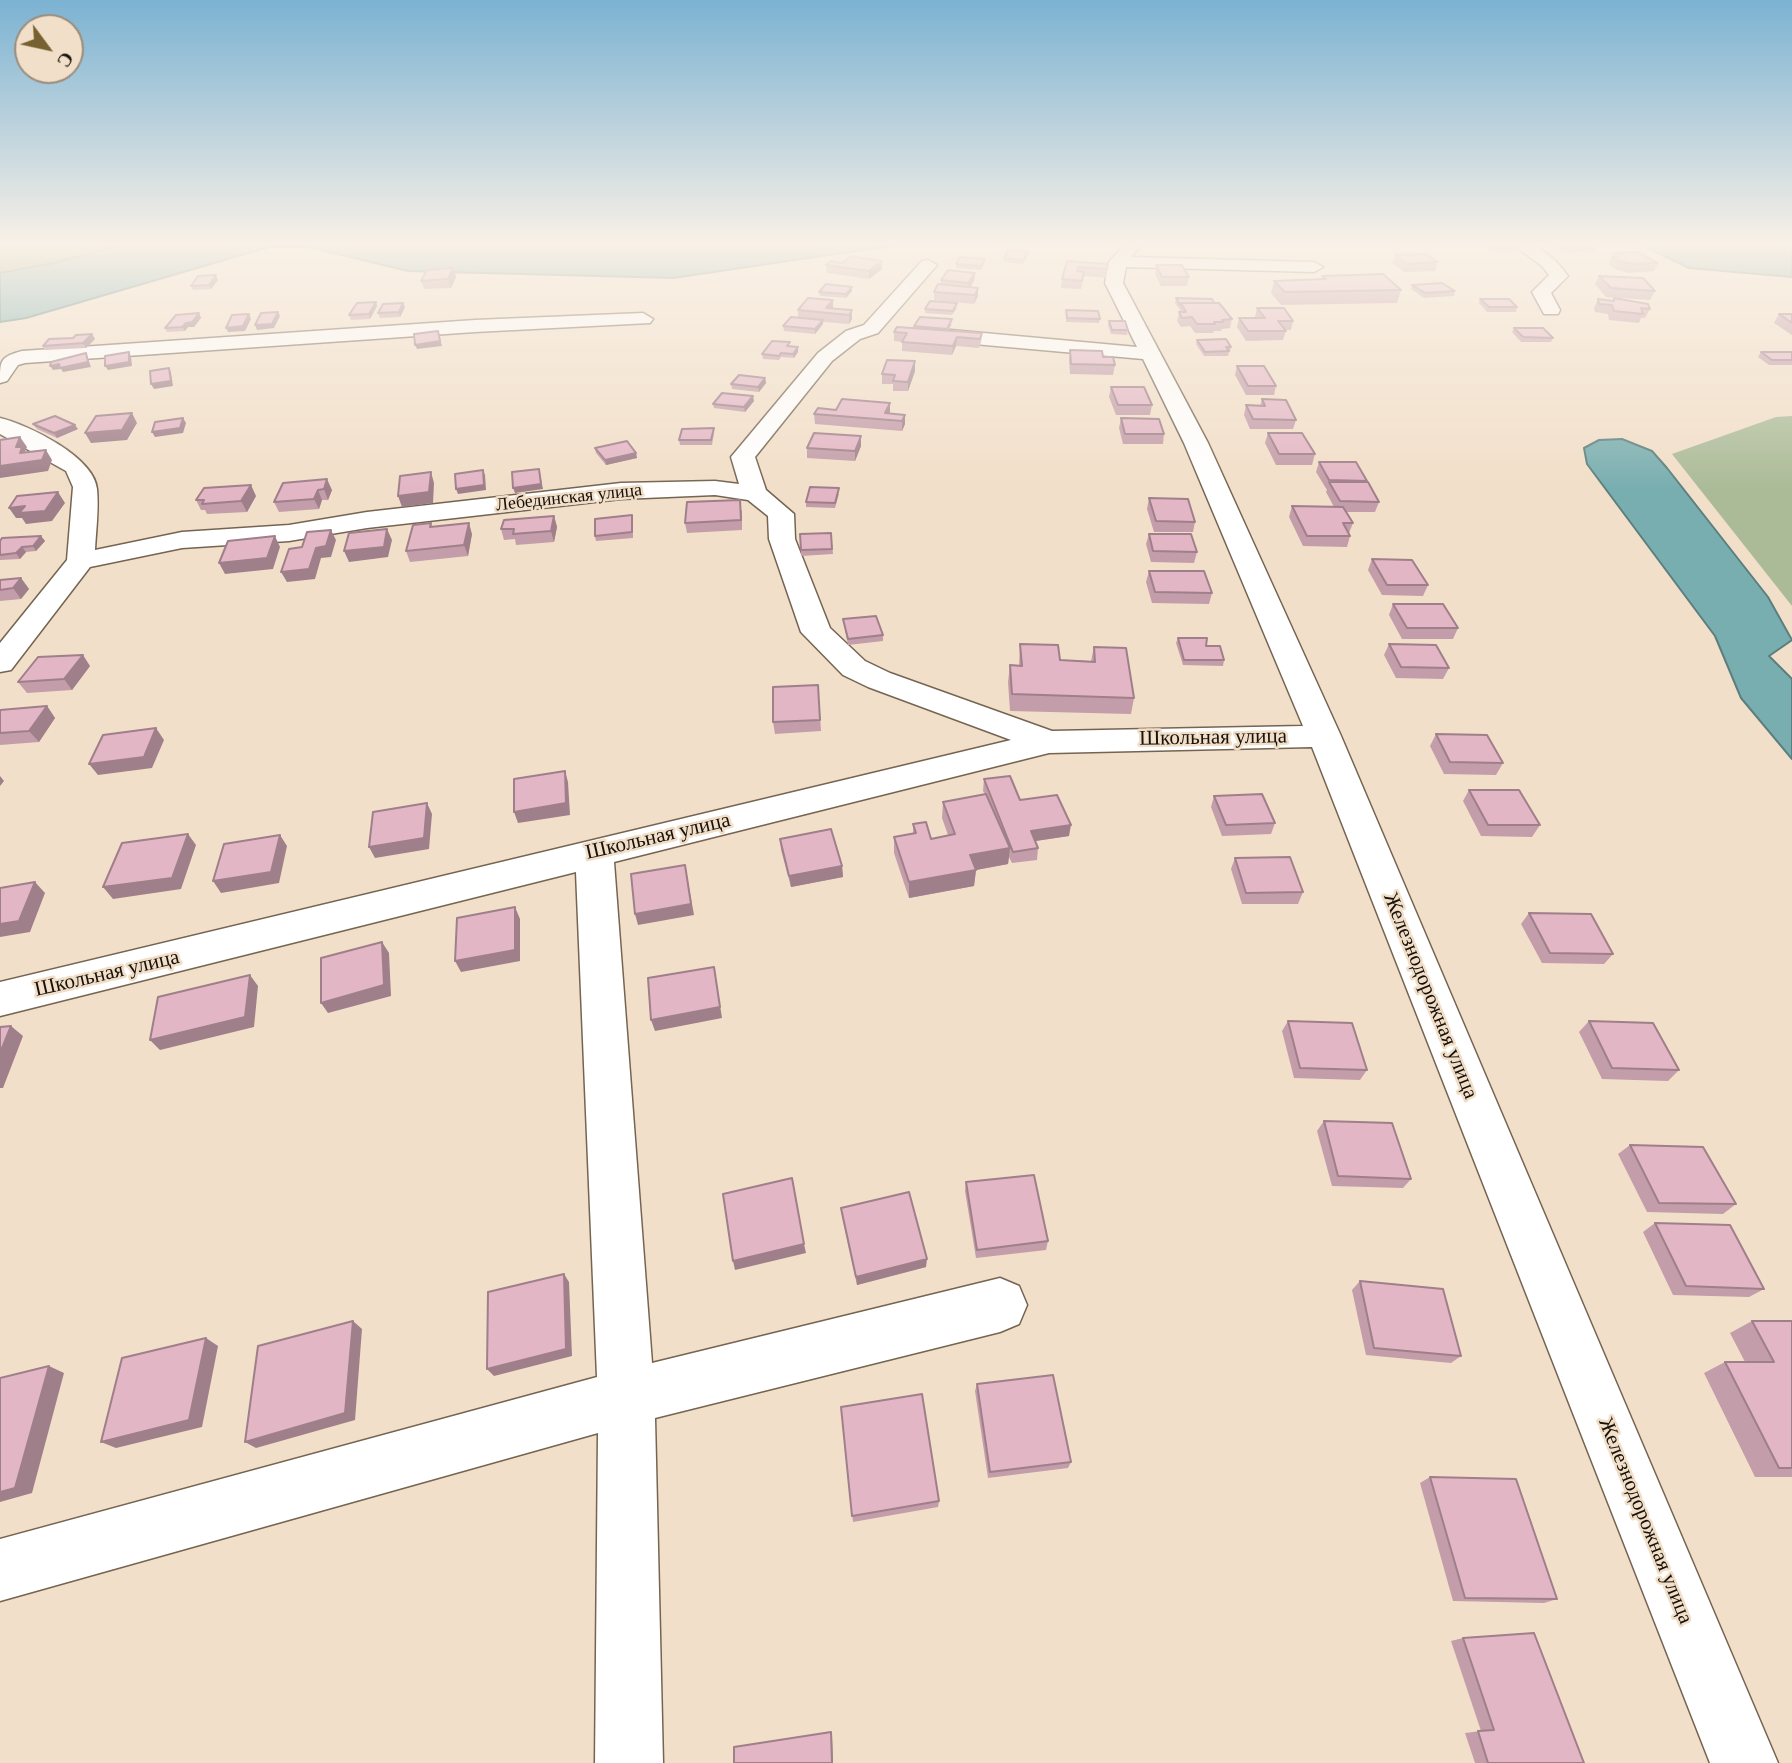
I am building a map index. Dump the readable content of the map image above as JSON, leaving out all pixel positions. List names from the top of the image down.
{
  "streets": {
    "street": ["Лебединская улица", "Школьная улица", "Железнодорожная улица"]
  },
  "crossings": [
    ["Школьная улица", "Железнодорожная улица"]
  ],
  "north": "bottom right"
}
